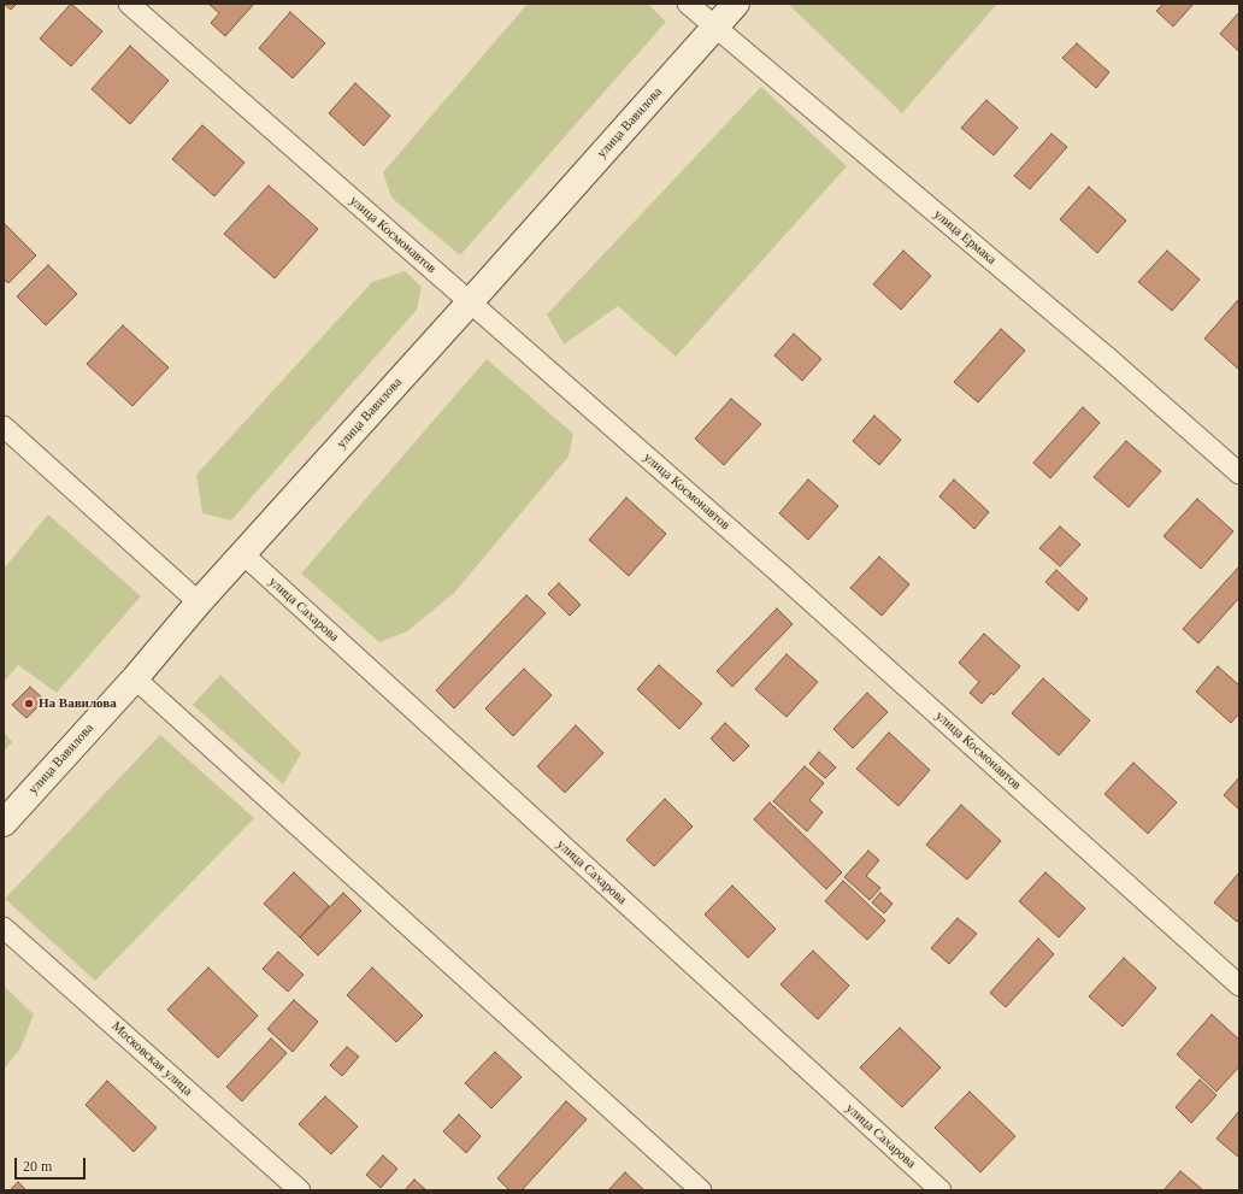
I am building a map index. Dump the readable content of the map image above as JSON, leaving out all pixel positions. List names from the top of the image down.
{
  "streets": {
    "street": [
      "улица Вавилова",
      "улица Космонавтов",
      "улица Ермака",
      "улица Сахарова",
      "Московская улица"
    ]
  },
  "crossings": [
    ["улица Вавилова", "улица Космонавтов"],
    ["улица Вавилова", "улица Ермака"],
    ["улица Вавилова", "улица Сахарова"]
  ],
  "places": ["На Вавилова"],
  "scale_bar": "20 m"
}
